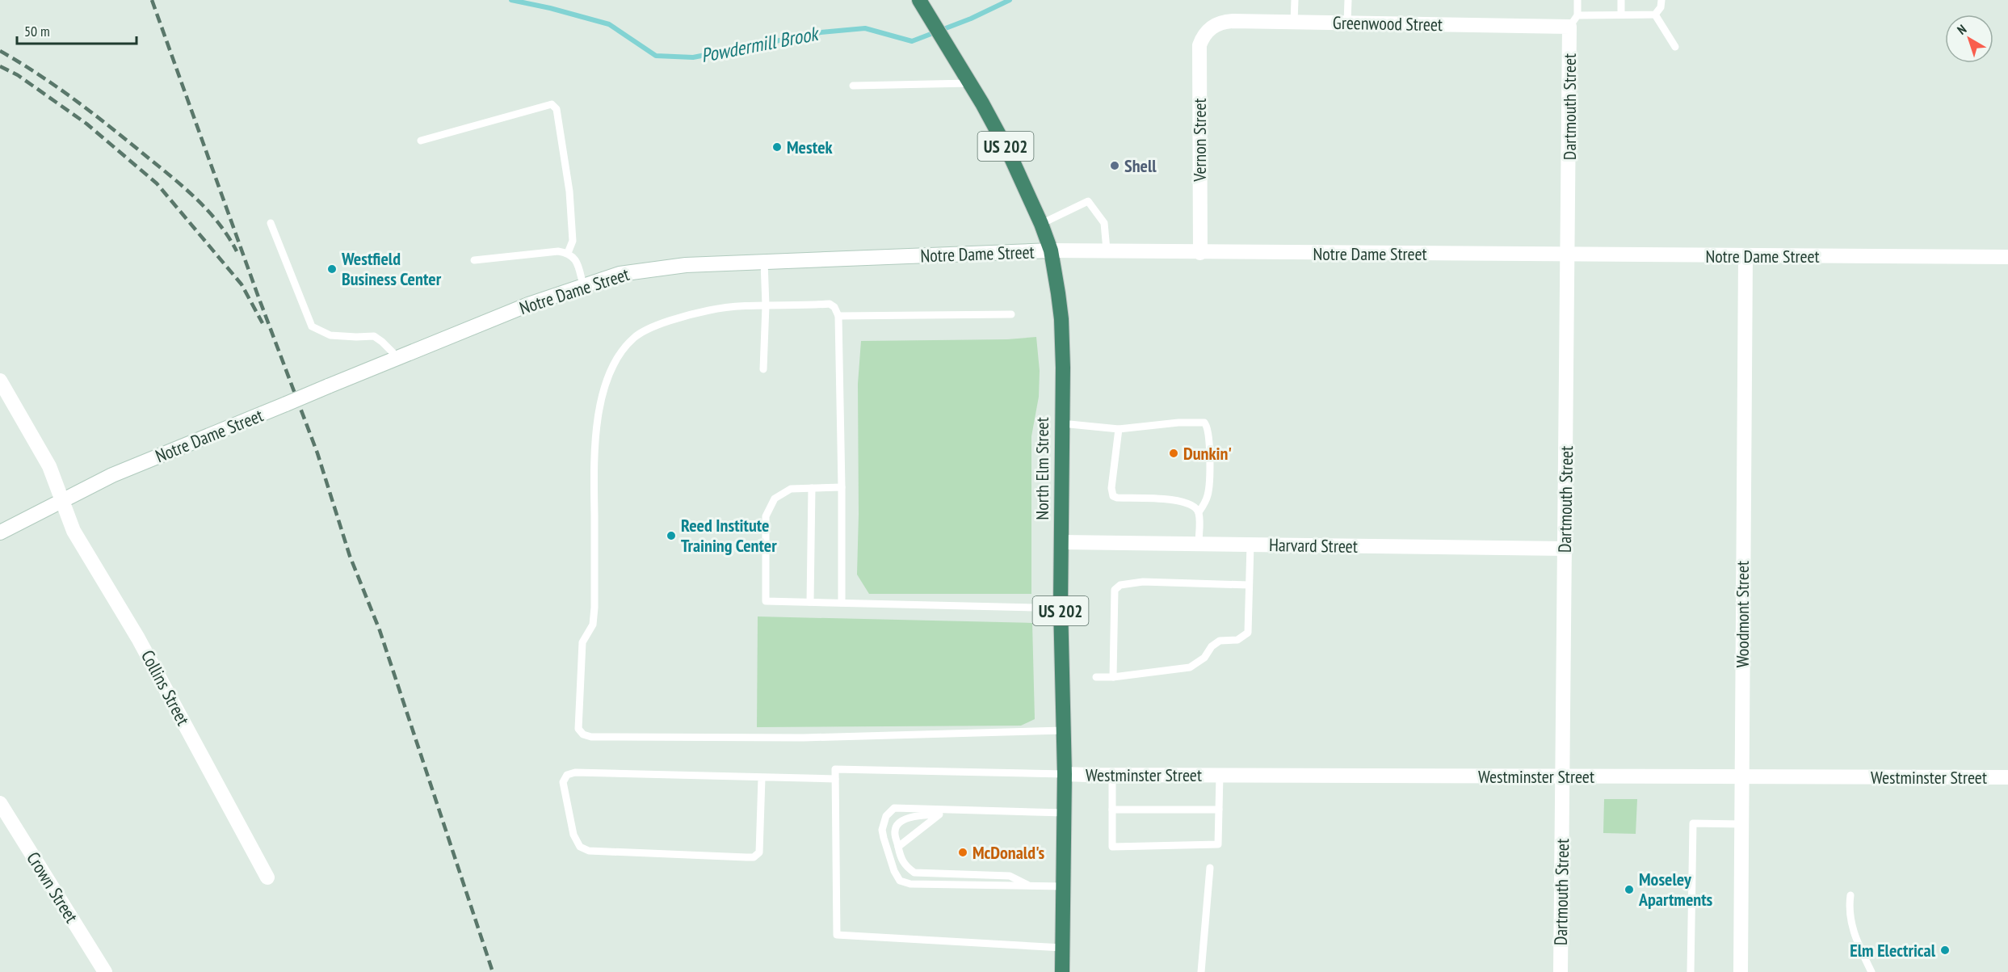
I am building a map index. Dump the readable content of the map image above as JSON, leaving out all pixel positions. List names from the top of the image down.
{
  "streets": {
    "highway": ["US 202", "North Elm Street"],
    "street": [
      "Greenwood Street",
      "Dartmouth Street",
      "Vernon Street",
      "Notre Dame Street",
      "Harvard Street",
      "Woodmont Street",
      "Collins Street",
      "Westminster Street",
      "Crown Street"
    ]
  },
  "crossings": [
    ["Greenwood Street", "Dartmouth Street"],
    ["Greenwood Street", "Vernon Street"],
    ["Dartmouth Street", "Notre Dame Street"],
    ["Dartmouth Street", "Harvard Street"],
    ["Dartmouth Street", "Westminster Street"],
    ["Vernon Street", "Notre Dame Street"],
    ["Notre Dame Street", "North Elm Street"],
    ["Notre Dame Street", "Woodmont Street"],
    ["Notre Dame Street", "Collins Street"],
    ["North Elm Street", "Harvard Street"],
    ["North Elm Street", "Westminster Street"],
    ["Woodmont Street", "Westminster Street"]
  ],
  "water": ["Powdermill Brook"],
  "places": [
    "Mestek",
    "Shell",
    "Westfield Business Center",
    "Dunkin'",
    "Reed Institute Training Center",
    "McDonald's",
    "Moseley Apartments",
    "Elm Electrical"
  ],
  "scale_bar": "50 m",
  "north": "top left"
}
